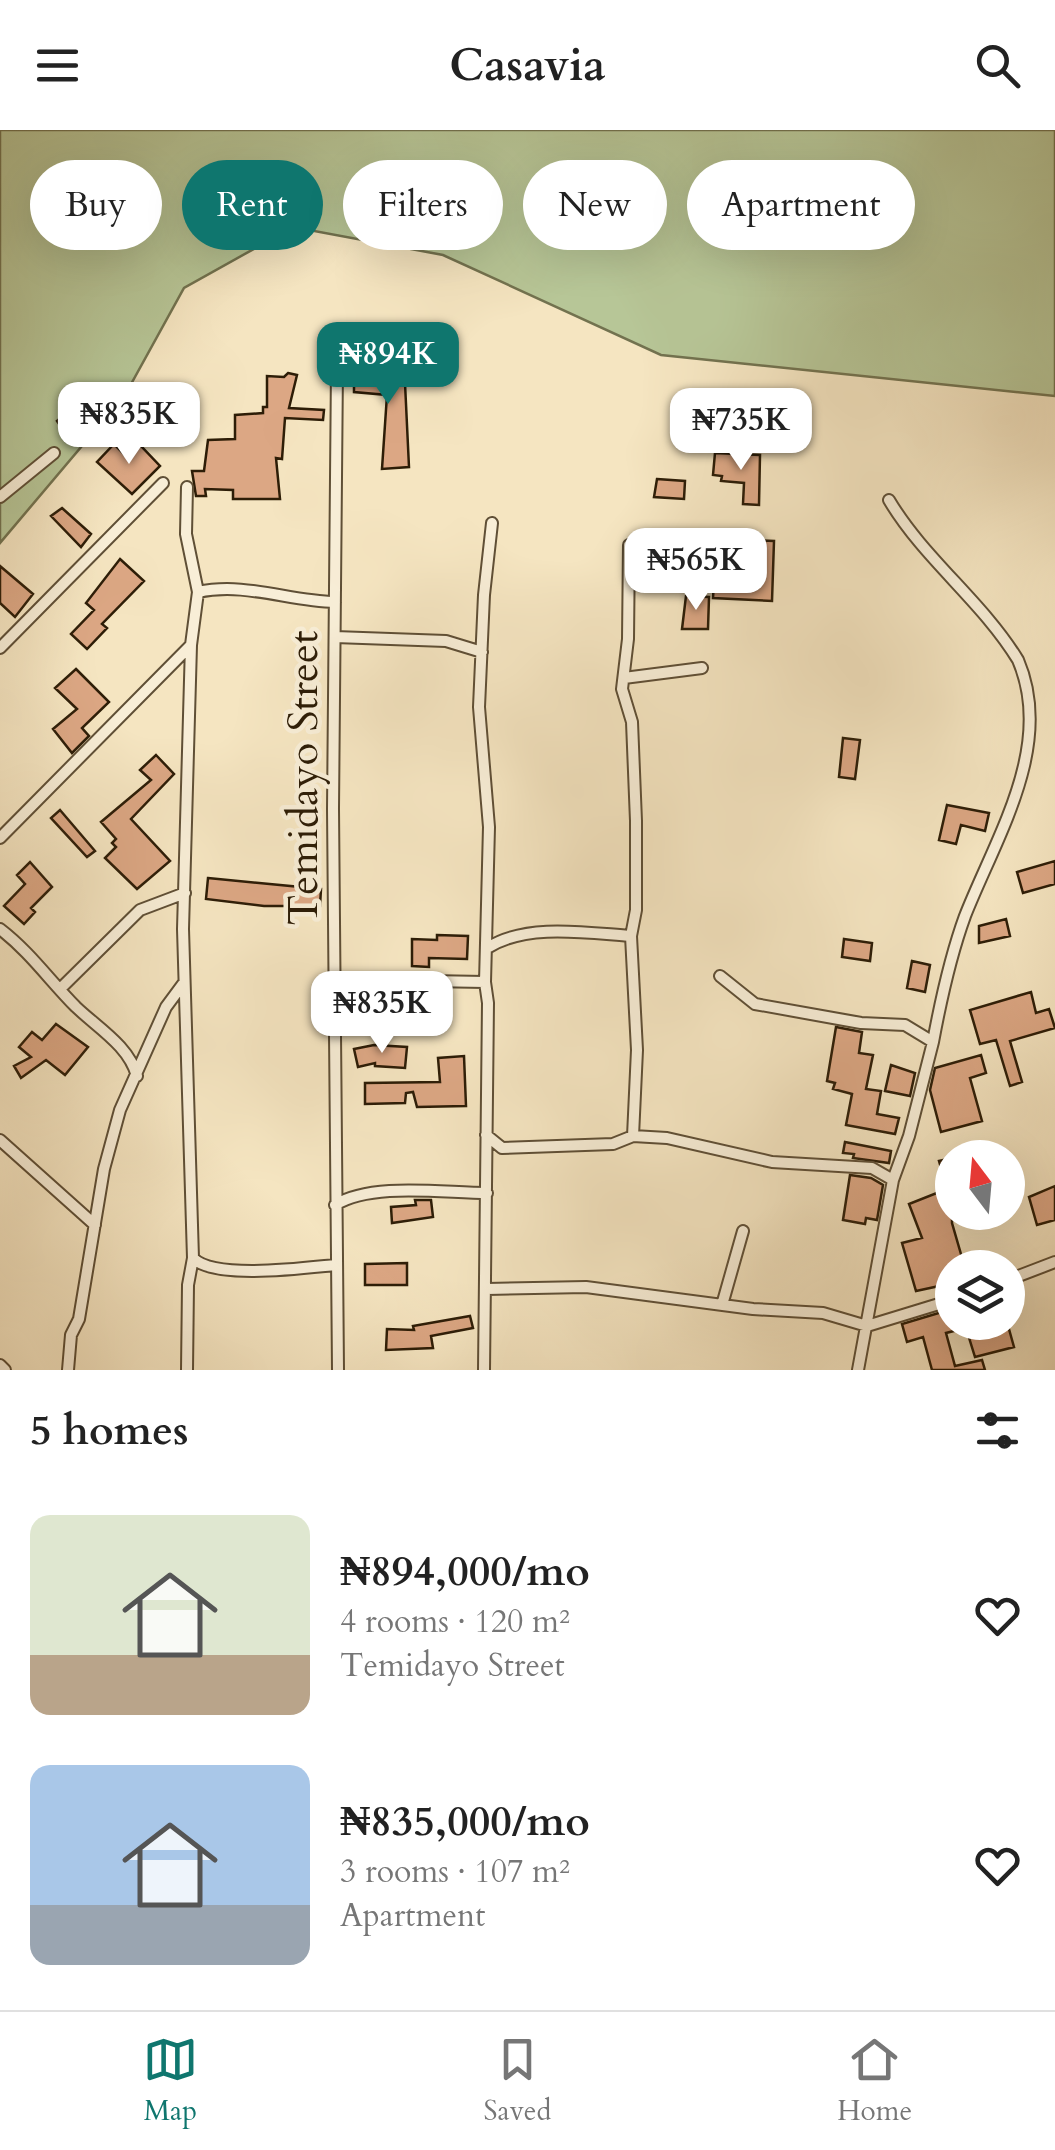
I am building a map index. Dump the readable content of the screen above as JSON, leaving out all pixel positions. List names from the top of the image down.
{
  "streets": {
    "street": ["Temidayo Street"]
  },
  "north": "top",
  "page": {
    "header": "Casavia",
    "chip": [
      "Buy",
      "Rent",
      "Filters",
      "New",
      "Apartment"
    ],
    "price": [
      "₦894K",
      "₦835K",
      "₦735K",
      "₦565K",
      "₦835K"
    ],
    "heading": "5 homes",
    "list": [
      {
        "name": "₦894,000/mo",
        "note": "4 rooms · 120 m² · Temidayo Street"
      },
      {
        "name": "₦835,000/mo",
        "note": "3 rooms · 107 m² · Apartment"
      }
    ],
    "tabs": ["Map", "Saved", "Home"]
  }
}
